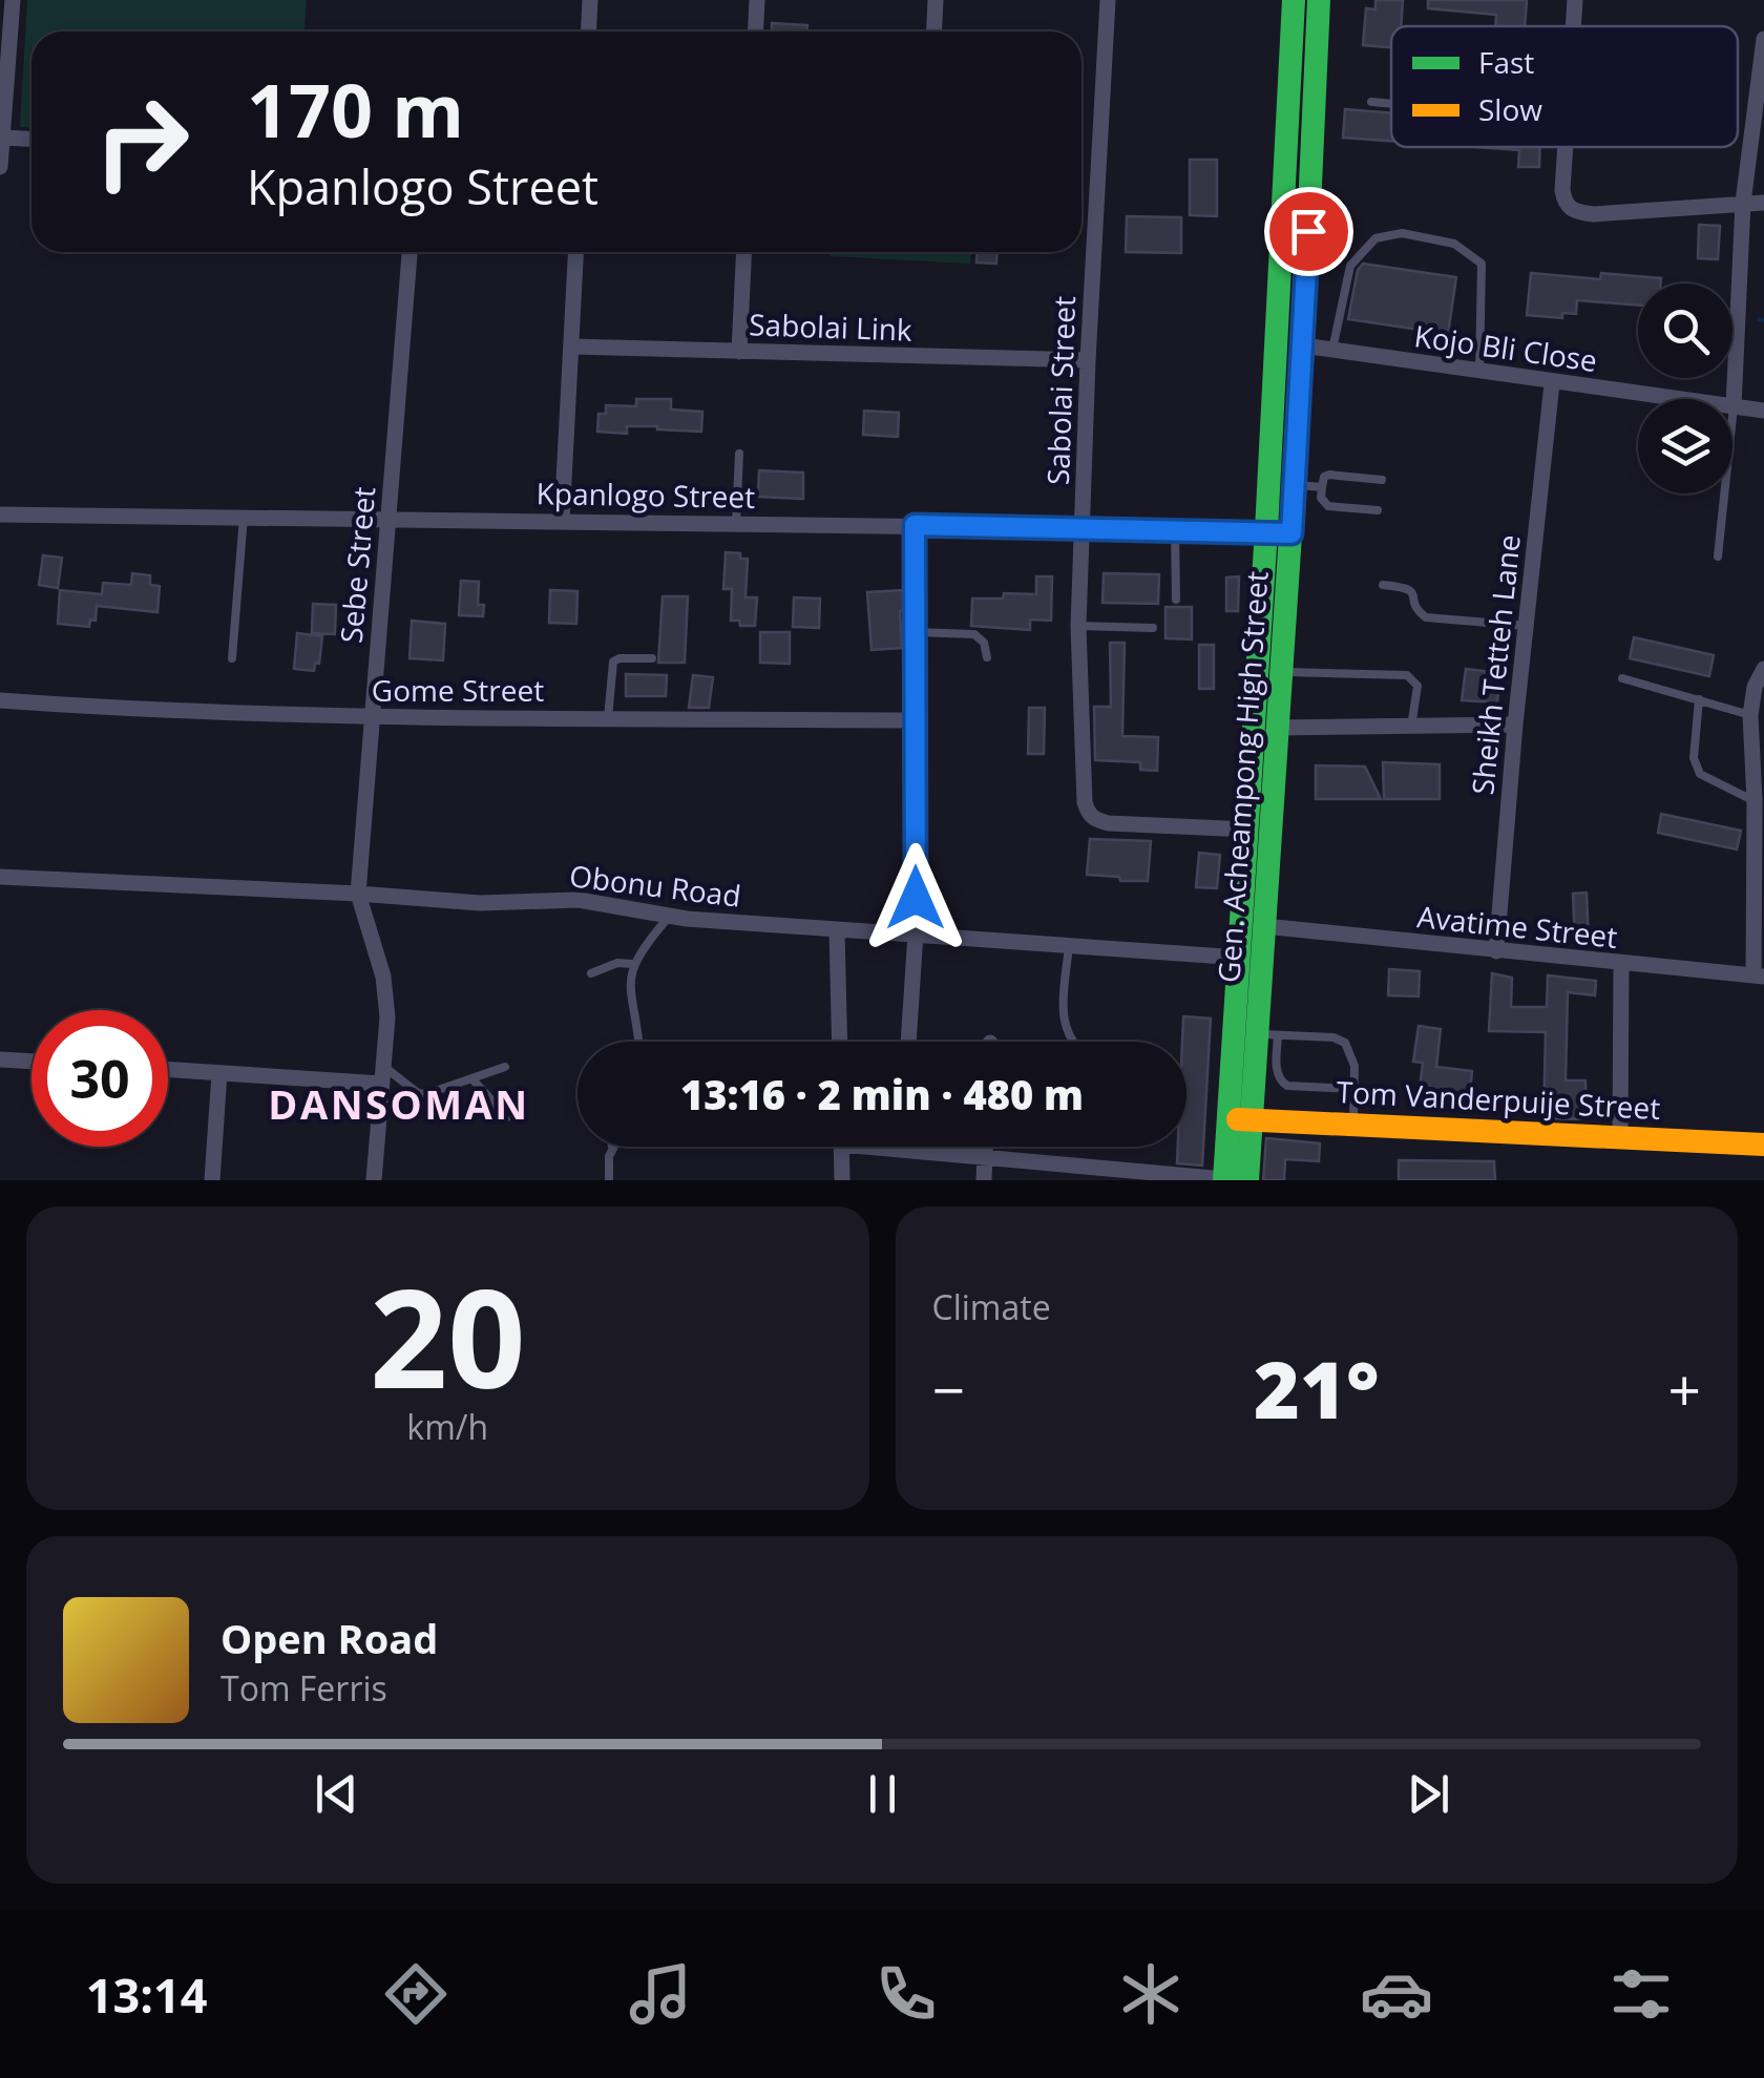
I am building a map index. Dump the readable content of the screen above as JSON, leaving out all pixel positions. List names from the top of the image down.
{
  "streets": {
    "main road": ["Gen. Acheampong High Street", "Tom Vanderpuije Street"],
    "street": [
      "Sabolai Link",
      "Kojo Bli Close",
      "Sabolai Street",
      "Kpanlogo Street",
      "Sebe Street",
      "Sheikh Tetteh Lane",
      "Gome Street",
      "Obonu Road",
      "Avatime Street"
    ]
  },
  "crossings": [
    ["Sabolai Link", "Sabolai Street"],
    ["Kojo Bli Close", "Sheikh Tetteh Lane"],
    ["Kojo Bli Close", "Gen. Acheampong High Street"],
    ["Sabolai Street", "Kpanlogo Street"],
    ["Sabolai Street", "Gen. Acheampong High Street"],
    ["Kpanlogo Street", "Sebe Street"],
    ["Kpanlogo Street", "Gen. Acheampong High Street"],
    ["Sebe Street", "Gome Street"],
    ["Sebe Street", "Obonu Road"],
    ["Sheikh Tetteh Lane", "Avatime Street"],
    ["Gen. Acheampong High Street", "Obonu Road"],
    ["Gen. Acheampong High Street", "Avatime Street"],
    ["Gen. Acheampong High Street", "Tom Vanderpuije Street"]
  ],
  "districts": ["DANSOMAN"],
  "legend": ["Fast", "Slow"],
  "page": {
    "turn": ["170 m", "Kpanlogo Street"],
    "limit": "30",
    "trip": "13:16 · 2 min · 480 m",
    "tile": [
      ["20", "km/h"],
      "Climate"
    ],
    "heat": ["−", "21°", "+"],
    "song": ["Open Road", "Tom Ferris"],
    "tabs": "13:14"
  }
}
